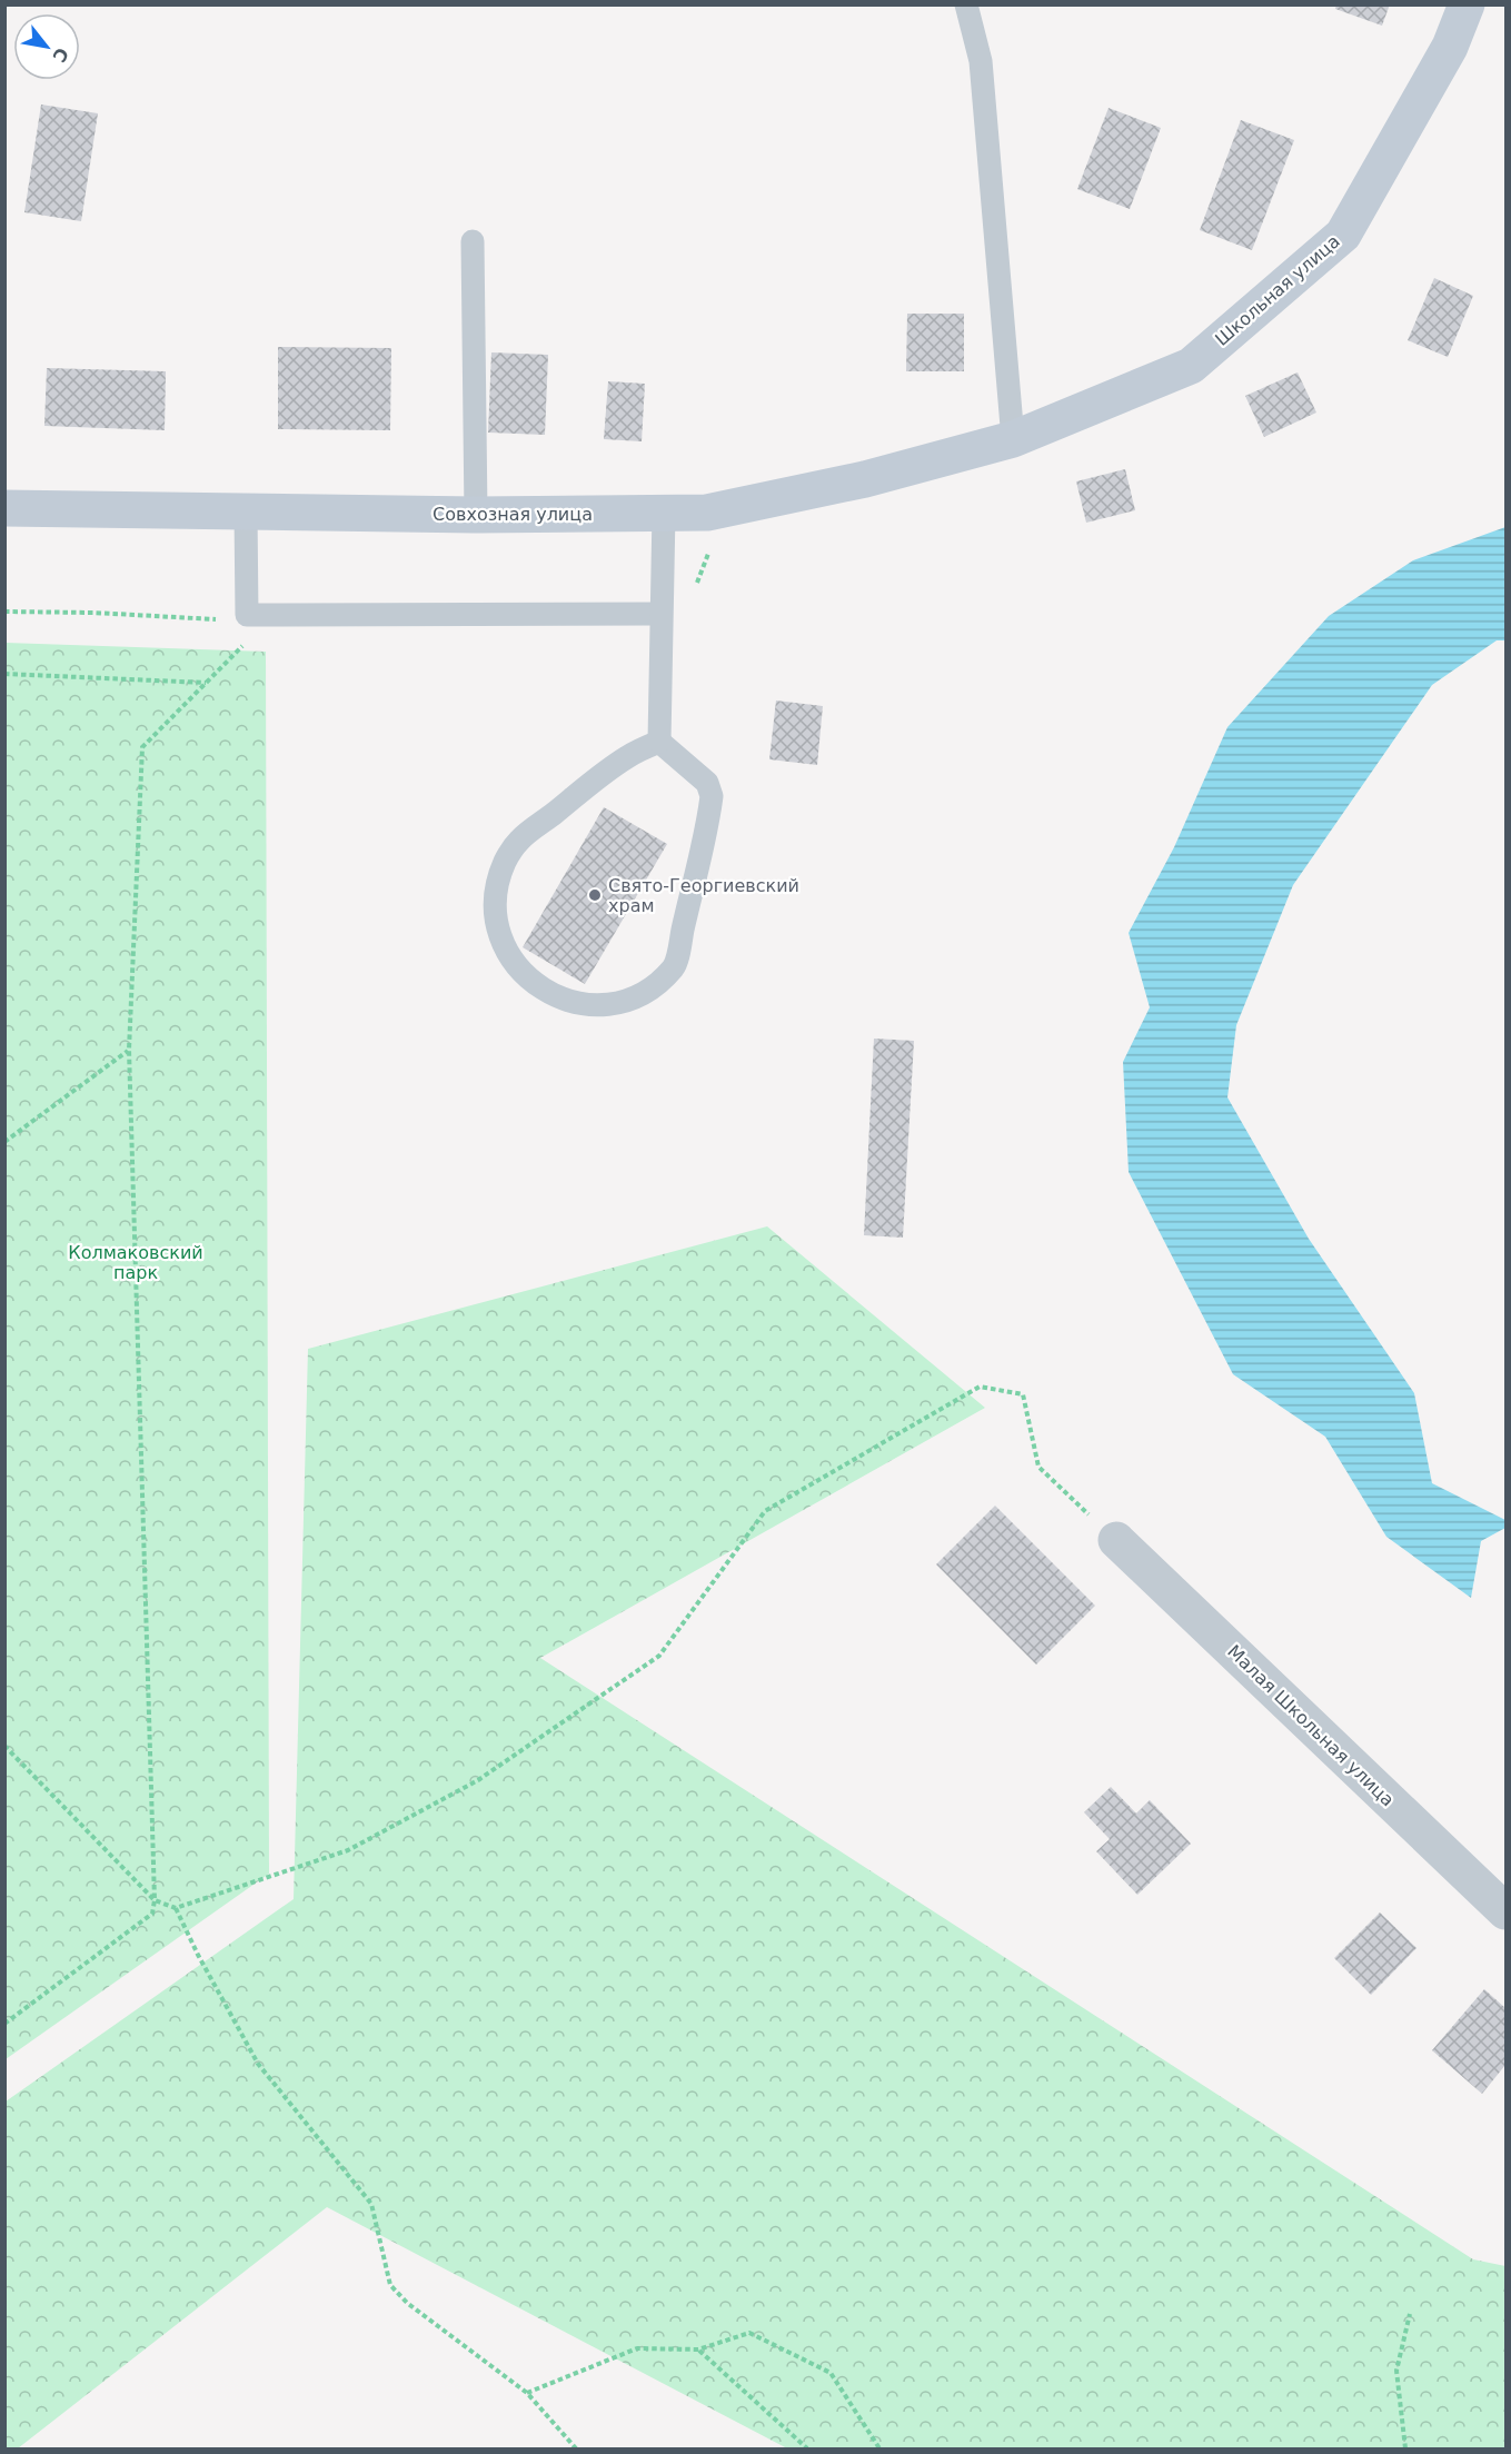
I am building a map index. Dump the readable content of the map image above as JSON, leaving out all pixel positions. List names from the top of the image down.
{
  "streets": {
    "street": ["Школьная улица", "Совхозная улица", "Малая Школьная улица"]
  },
  "crossings": [
    ["Школьная улица", "Совхозная улица"]
  ],
  "parks": ["Колмаковский парк"],
  "places": ["Свято-Георгиевский храм"],
  "north": "bottom right"
}
